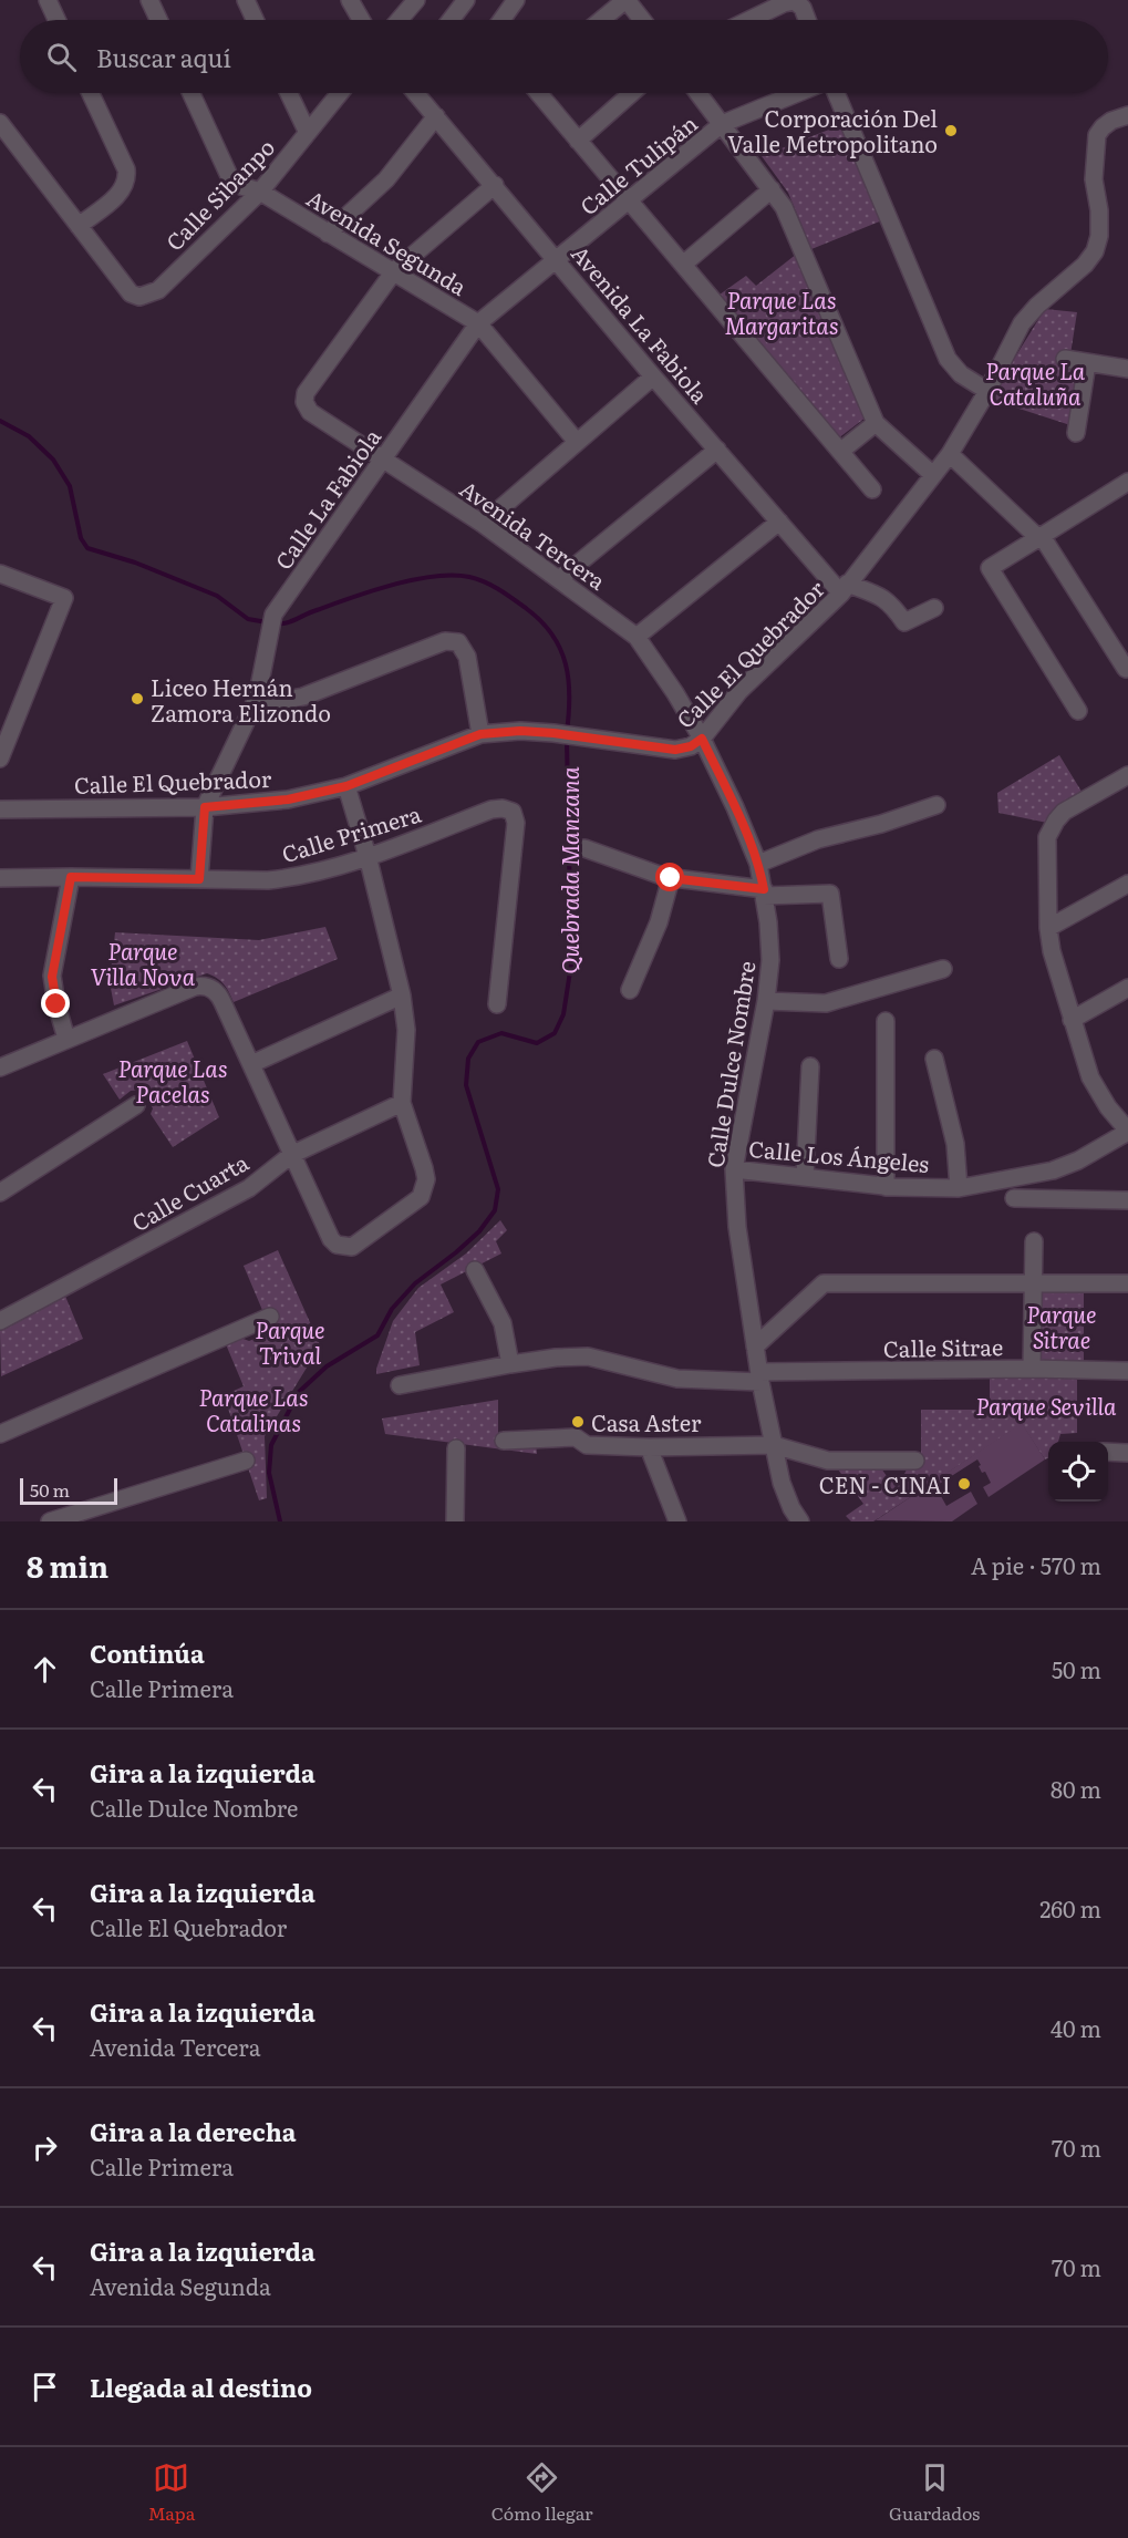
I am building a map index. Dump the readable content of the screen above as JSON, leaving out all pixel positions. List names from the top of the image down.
{
  "streets": {
    "street": [
      "Calle Tulipán",
      "Calle Sibanpo",
      "Avenida Segunda",
      "Avenida La Fabiola",
      "Calle La Fabiola",
      "Avenida Tercera",
      "Calle El Quebrador",
      "Calle Primera",
      "Calle Dulce Nombre",
      "Calle Los Ángeles",
      "Calle Cuarta",
      "Calle Sitrae"
    ]
  },
  "crossings": [
    ["Calle Tulipán", "Avenida La Fabiola"],
    ["Calle Tulipán", "Calle La Fabiola"],
    ["Calle Sibanpo", "Avenida Segunda"],
    ["Avenida Segunda", "Calle La Fabiola"],
    ["Avenida Segunda", "Avenida Tercera"],
    ["Avenida La Fabiola", "Calle La Fabiola"],
    ["Avenida La Fabiola", "Calle El Quebrador"],
    ["Calle La Fabiola", "Avenida Tercera"],
    ["Calle La Fabiola", "Calle El Quebrador"],
    ["Avenida Tercera", "Calle El Quebrador"],
    ["Avenida Tercera", "Calle Dulce Nombre"],
    ["Calle El Quebrador", "Calle Dulce Nombre"],
    ["Calle Dulce Nombre", "Calle Los Ángeles"],
    ["Calle Dulce Nombre", "Calle Sitrae"]
  ],
  "water": ["Quebrada Manzana"],
  "parks": [
    "Parque Las Margaritas",
    "Parque La Cataluña",
    "Parque Villa Nova",
    "Parque Las Pacelas",
    "Parque Sitrae",
    "Parque Trival",
    "Parque Las Catalinas",
    "Parque Sevilla"
  ],
  "places": [
    "Corporación Del Valle Metropolitano",
    "Liceo Hernán Zamora Elizondo",
    "Casa Aster",
    "CEN - CINAI"
  ],
  "scale_bar": "50 m",
  "page": {
    "search": "Buscar aquí",
    "scale": "50 m",
    "heading": ["8 min", "A pie · 570 m"],
    "list": [
      ["Continúa", "Calle Primera", "50 m"],
      ["Gira a la izquierda", "Calle Dulce Nombre", "80 m"],
      ["Gira a la izquierda", "Calle El Quebrador", "260 m"],
      ["Gira a la izquierda", "Avenida Tercera", "40 m"],
      ["Gira a la derecha", "Calle Primera", "70 m"],
      ["Gira a la izquierda", "Avenida Segunda", "70 m"],
      "Llegada al destino"
    ],
    "nav": ["Mapa", "Cómo llegar", "Guardados"]
  }
}
